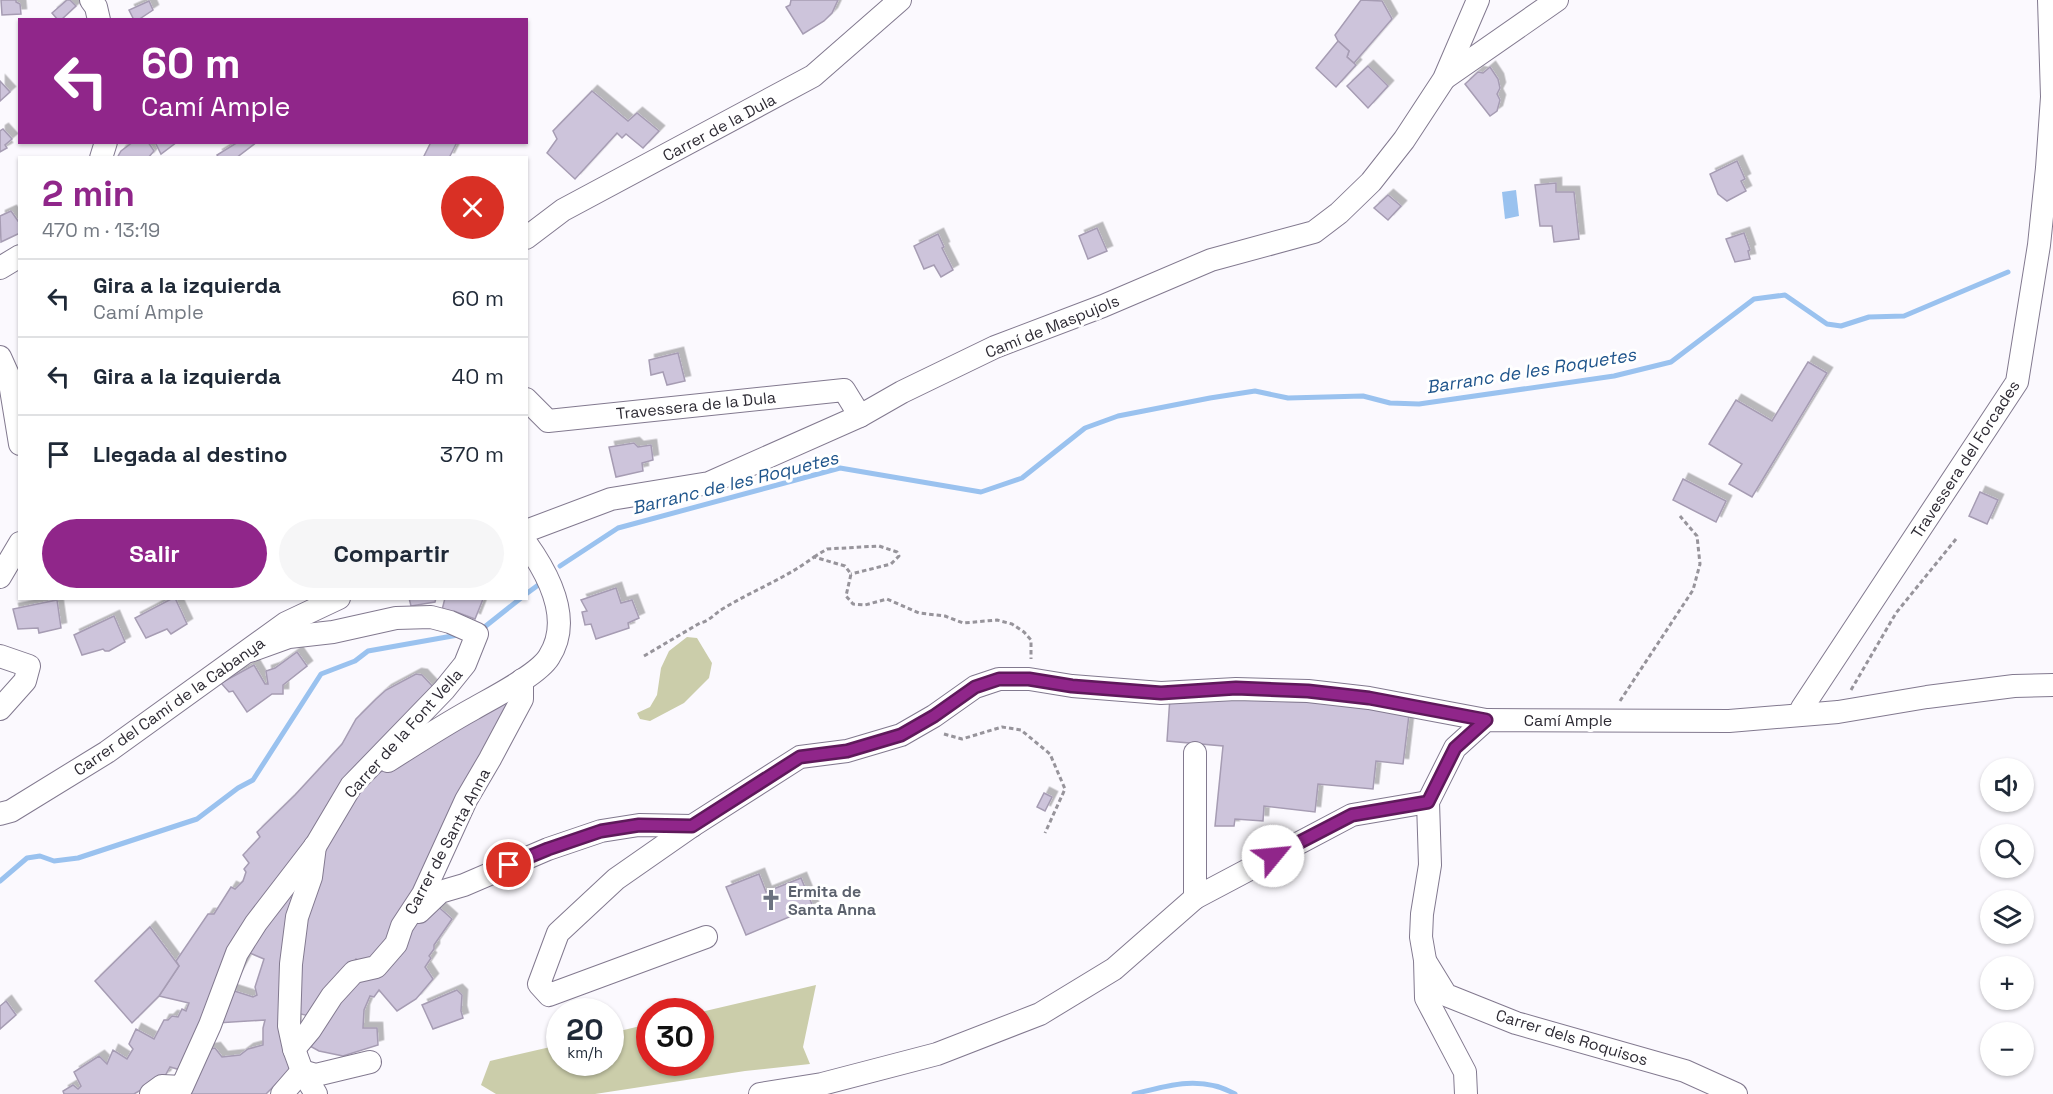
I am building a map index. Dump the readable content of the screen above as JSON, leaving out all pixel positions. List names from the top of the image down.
{
  "streets": {
    "street": [
      "Carrer de la Dula",
      "Camí de Maspujols",
      "Travessera de la Dula",
      "Travessera del Forcades",
      "Carrer del Camí de la Cabanya",
      "Camí Ample",
      "Carrer de la Font Vella",
      "Carrer de Santa Anna",
      "Carrer dels Roquisos"
    ]
  },
  "crossings": [
    ["Camí de Maspujols", "Travessera de la Dula"],
    ["Carrer del Camí de la Cabanya", "Carrer de la Font Vella"]
  ],
  "water": ["Barranc de les Roquetes"],
  "places": {
    "church": ["Ermita de Santa Anna"]
  },
  "page": {
    "turn": ["60 m", "Camí Ample"],
    "heading": ["2 min", "470 m · 13:19"],
    "list": [
      {
        "name": "Gira a la izquierda",
        "note": "Camí Ample",
        "value": "60 m"
      },
      {
        "name": "Gira a la izquierda",
        "value": "40 m"
      },
      {
        "name": "Llegada al destino",
        "value": "370 m"
      }
    ],
    "buttons": ["Salir", "Compartir"],
    "map_buttons": ["+", "−"],
    "speed": "20 km/h",
    "limit": "30"
  }
}
